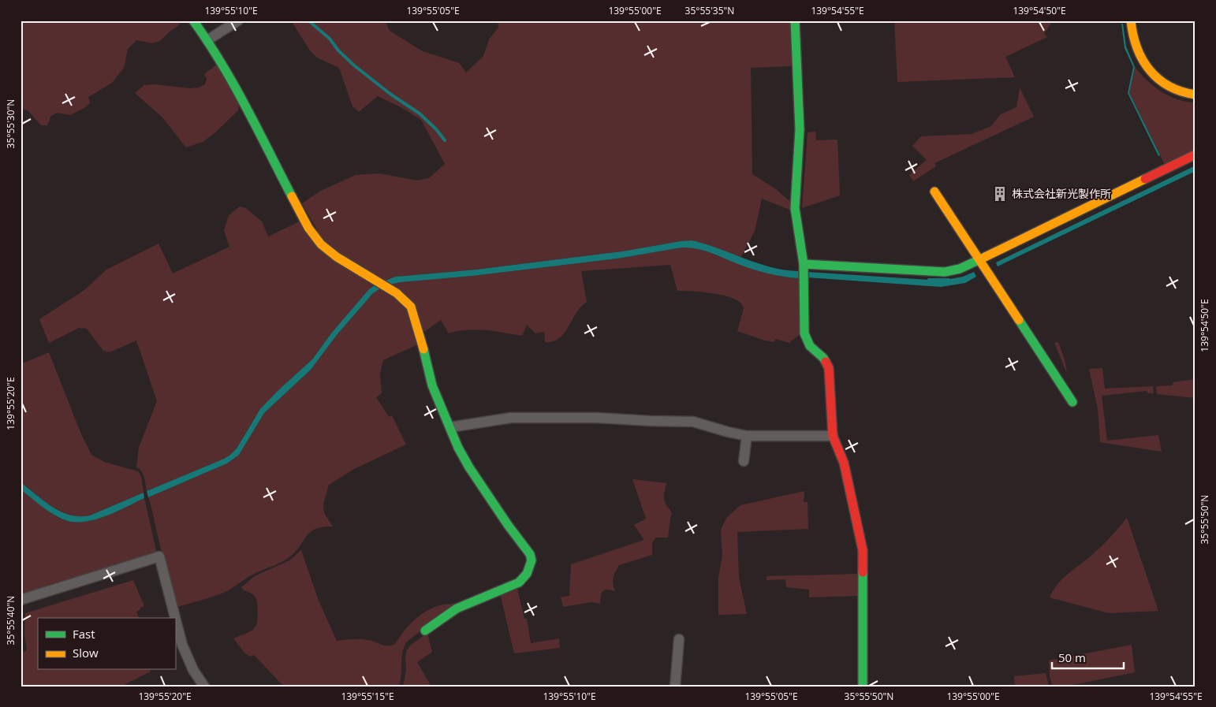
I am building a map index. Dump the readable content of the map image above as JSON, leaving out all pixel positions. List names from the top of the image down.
{
  "places": {
    "building": ["株式会社新光製作所"]
  },
  "legend": ["Fast", "Slow"],
  "scale_bar": "50 m",
  "coordinates": [
    "139°55'10\"E",
    "139°55'05\"E",
    "139°55'00\"E",
    "35°55'35\"N",
    "139°54'55\"E",
    "139°54'50\"E",
    "35°55'30\"N",
    "139°55'20\"E",
    "35°55'50\"N",
    "35°55'40\"N",
    "139°55'15\"E"
  ]
}
